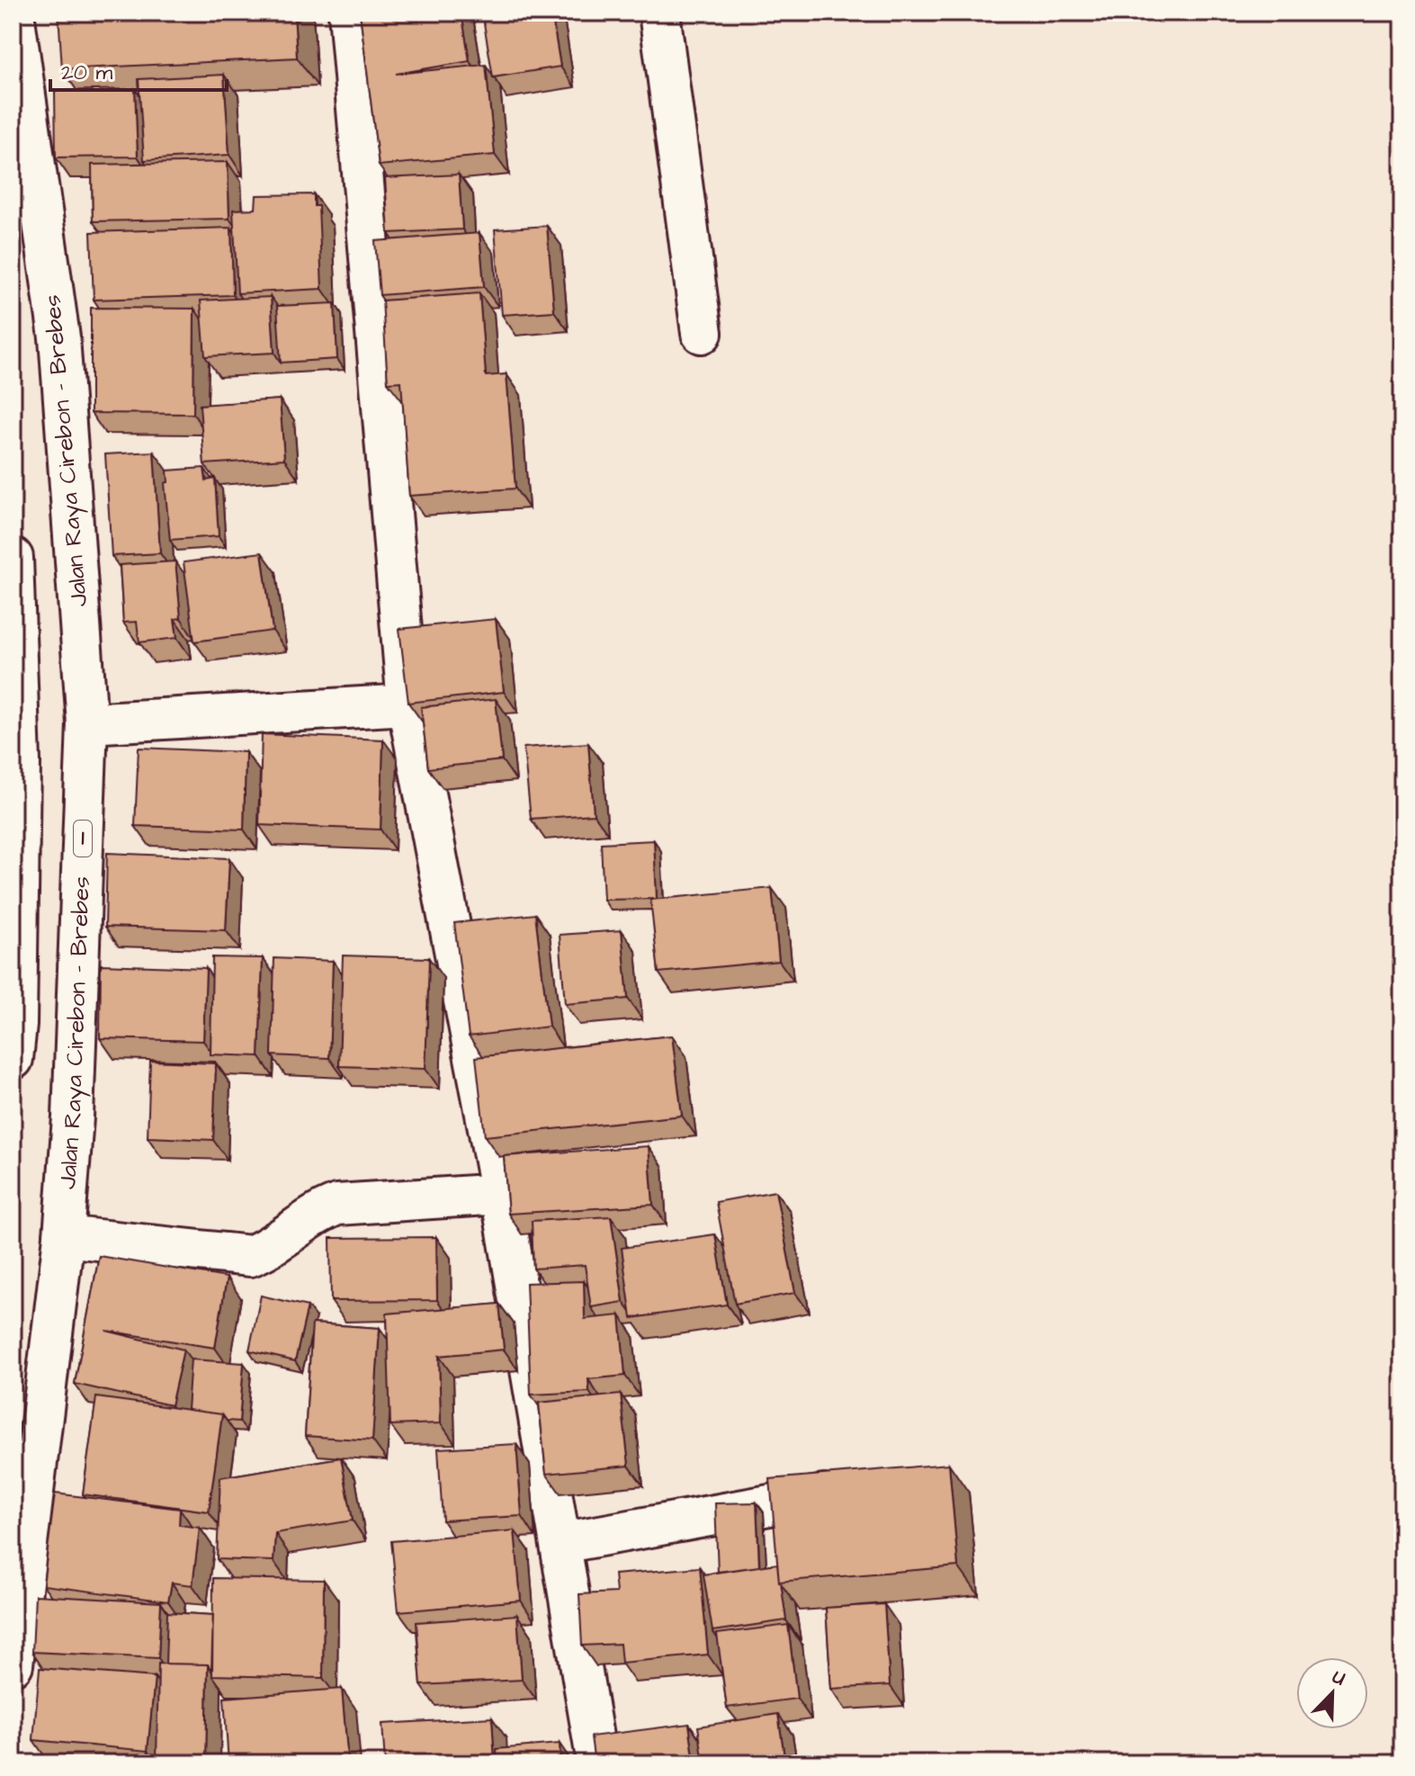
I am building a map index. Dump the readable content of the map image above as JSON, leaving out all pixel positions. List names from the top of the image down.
{
  "streets": {
    "main road": ["Jalan Raya Cirebon - Brebes", "1"]
  },
  "scale_bar": "20 m",
  "north": "top right"
}
